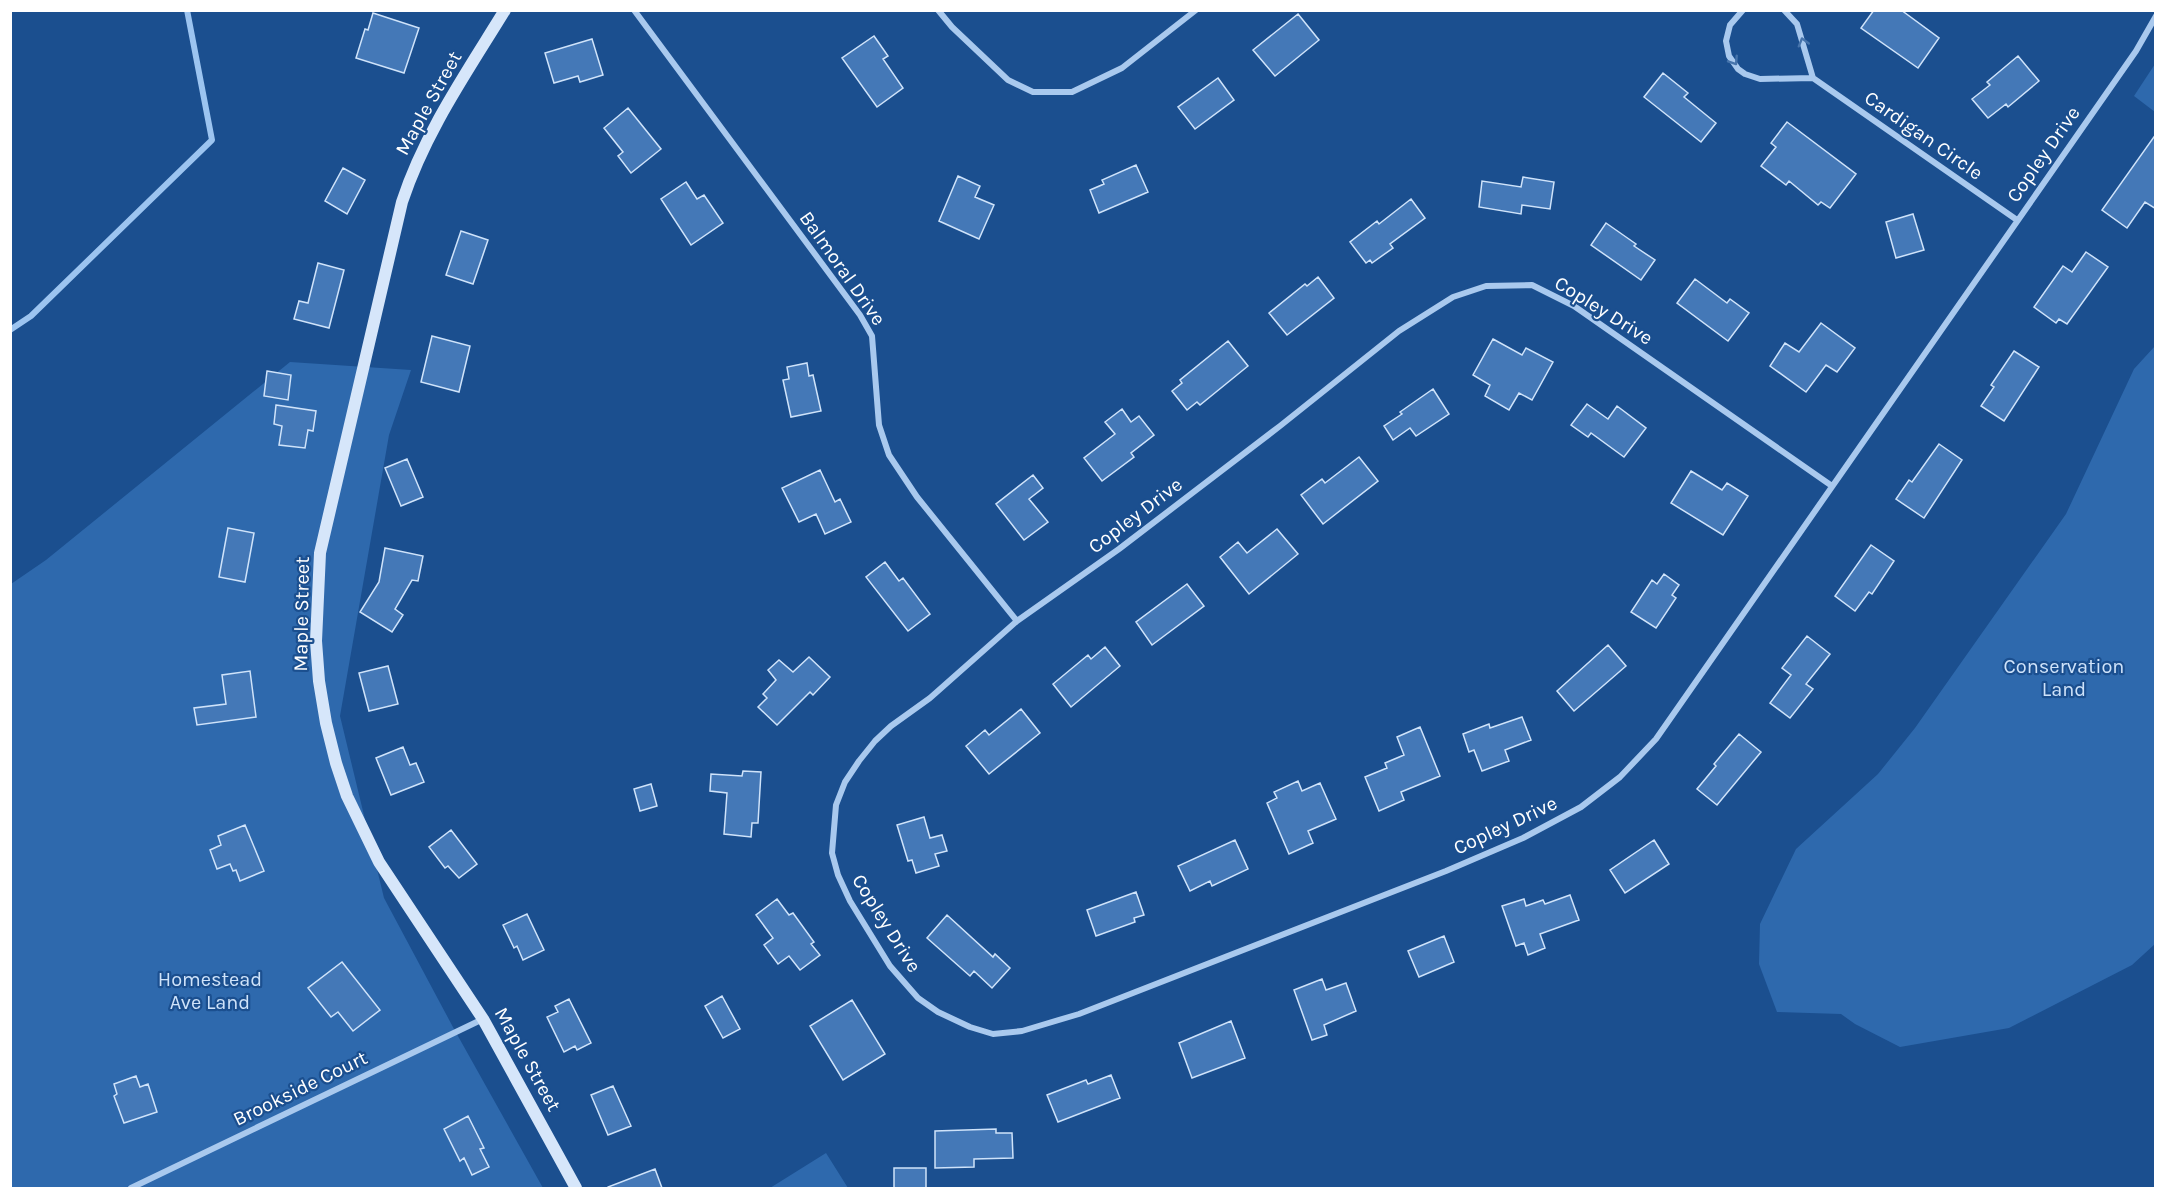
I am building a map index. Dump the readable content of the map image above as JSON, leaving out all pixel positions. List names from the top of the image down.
{
  "streets": {
    "street": [
      "Maple Street",
      "Cardigan Circle",
      "Copley Drive",
      "Balmoral Drive",
      "Brookside Court"
    ]
  },
  "crossings": [
    ["Maple Street", "Brookside Court"],
    ["Cardigan Circle", "Copley Drive"],
    ["Copley Drive", "Balmoral Drive"]
  ],
  "parks": ["Conservation Land", "Homestead Ave Land"]
}
